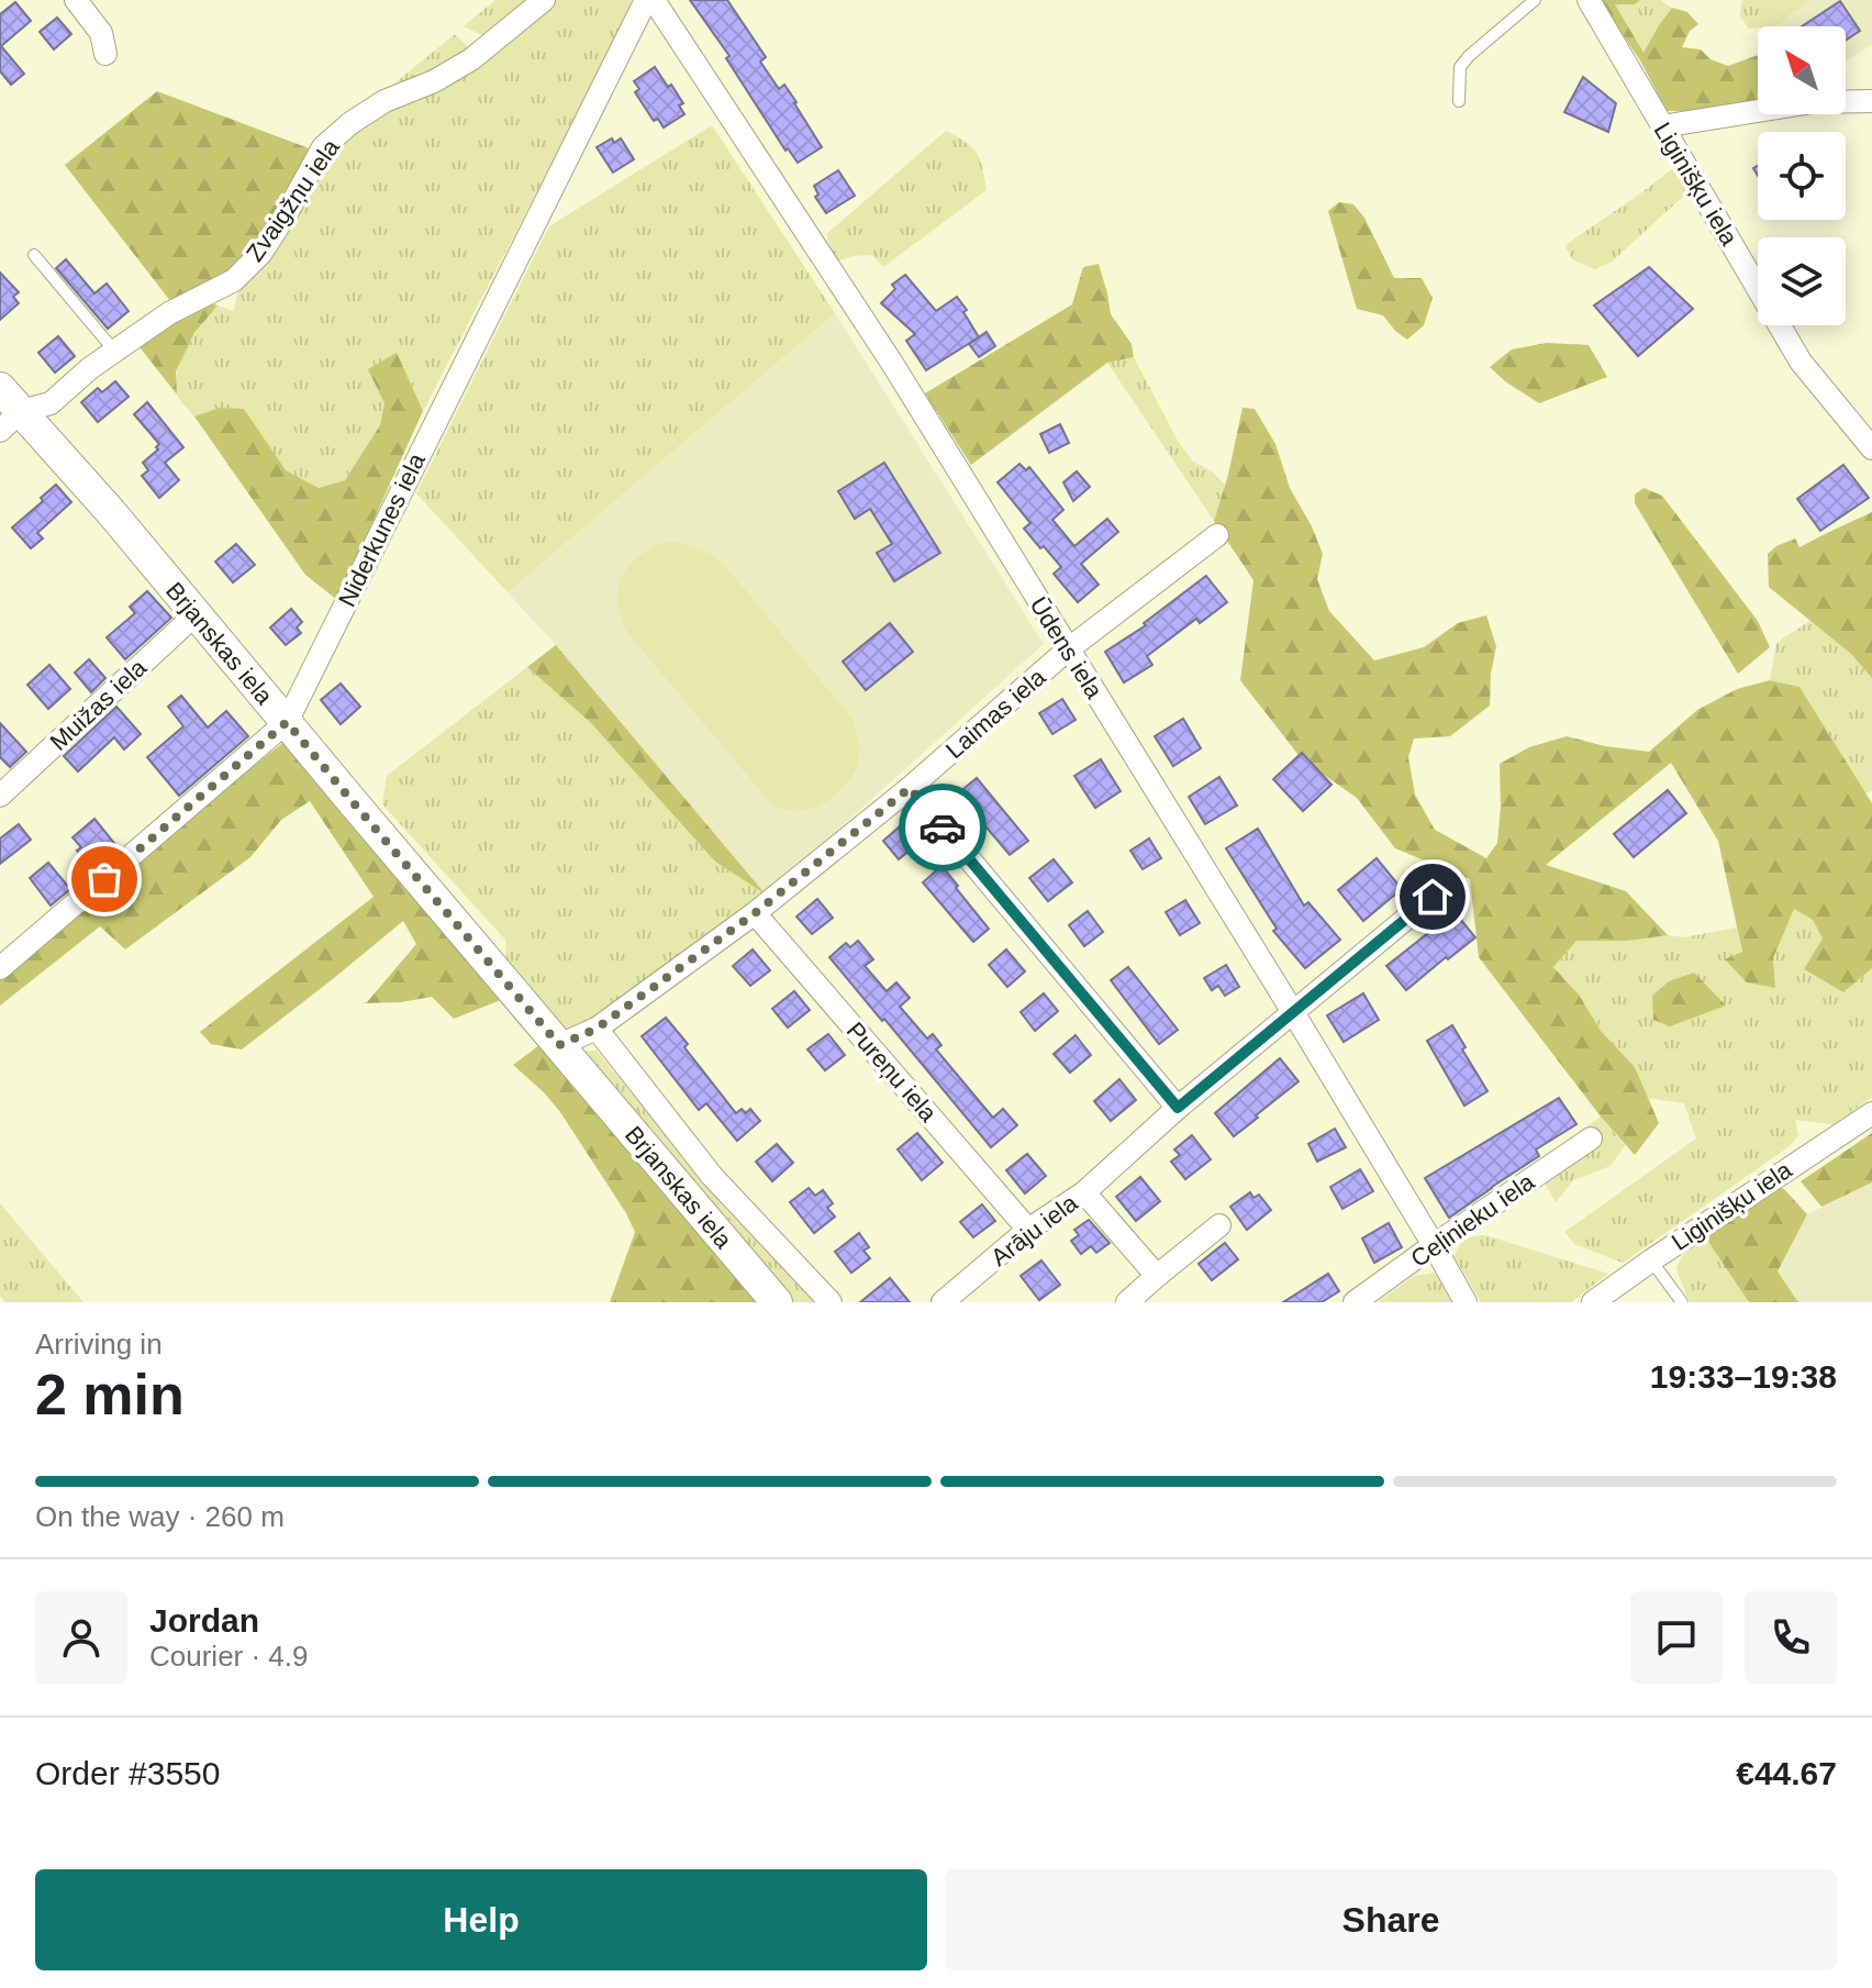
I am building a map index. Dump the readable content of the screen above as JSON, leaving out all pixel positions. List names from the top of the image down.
{
  "streets": {
    "main road": ["Brjanskas iela"],
    "street": [
      "Liginišķu iela",
      "Zvaigžņu iela",
      "Niderkunes iela",
      "Ūdens iela",
      "Muižas iela",
      "Laimas iela",
      "Pureņu iela",
      "Ceļinieku iela",
      "Arāju iela"
    ]
  },
  "crossings": [
    ["Zvaigžņu iela", "Brjanskas iela"],
    ["Niderkunes iela", "Brjanskas iela"],
    ["Brjanskas iela", "Muižas iela"],
    ["Brjanskas iela", "Laimas iela"],
    ["Ūdens iela", "Laimas iela"],
    ["Ūdens iela", "Ceļinieku iela"],
    ["Ūdens iela", "Arāju iela"],
    ["Laimas iela", "Pureņu iela"],
    ["Pureņu iela", "Arāju iela"]
  ],
  "north": "top left",
  "page": {
    "heading": ["2 min", "Arriving in", "19:33–19:38"],
    "panel": [
      "Jordan",
      "Courier · 4.9",
      "Order #3550",
      "€44.67"
    ],
    "bar": "On the way · 260 m",
    "buttons": ["Help", "Share"]
  }
}
